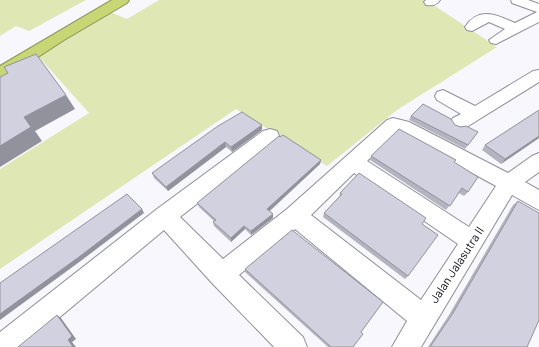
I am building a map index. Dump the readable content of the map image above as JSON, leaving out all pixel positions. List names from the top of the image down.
{
  "streets": {
    "street": ["Jalan Jalasutra II"]
  }
}
